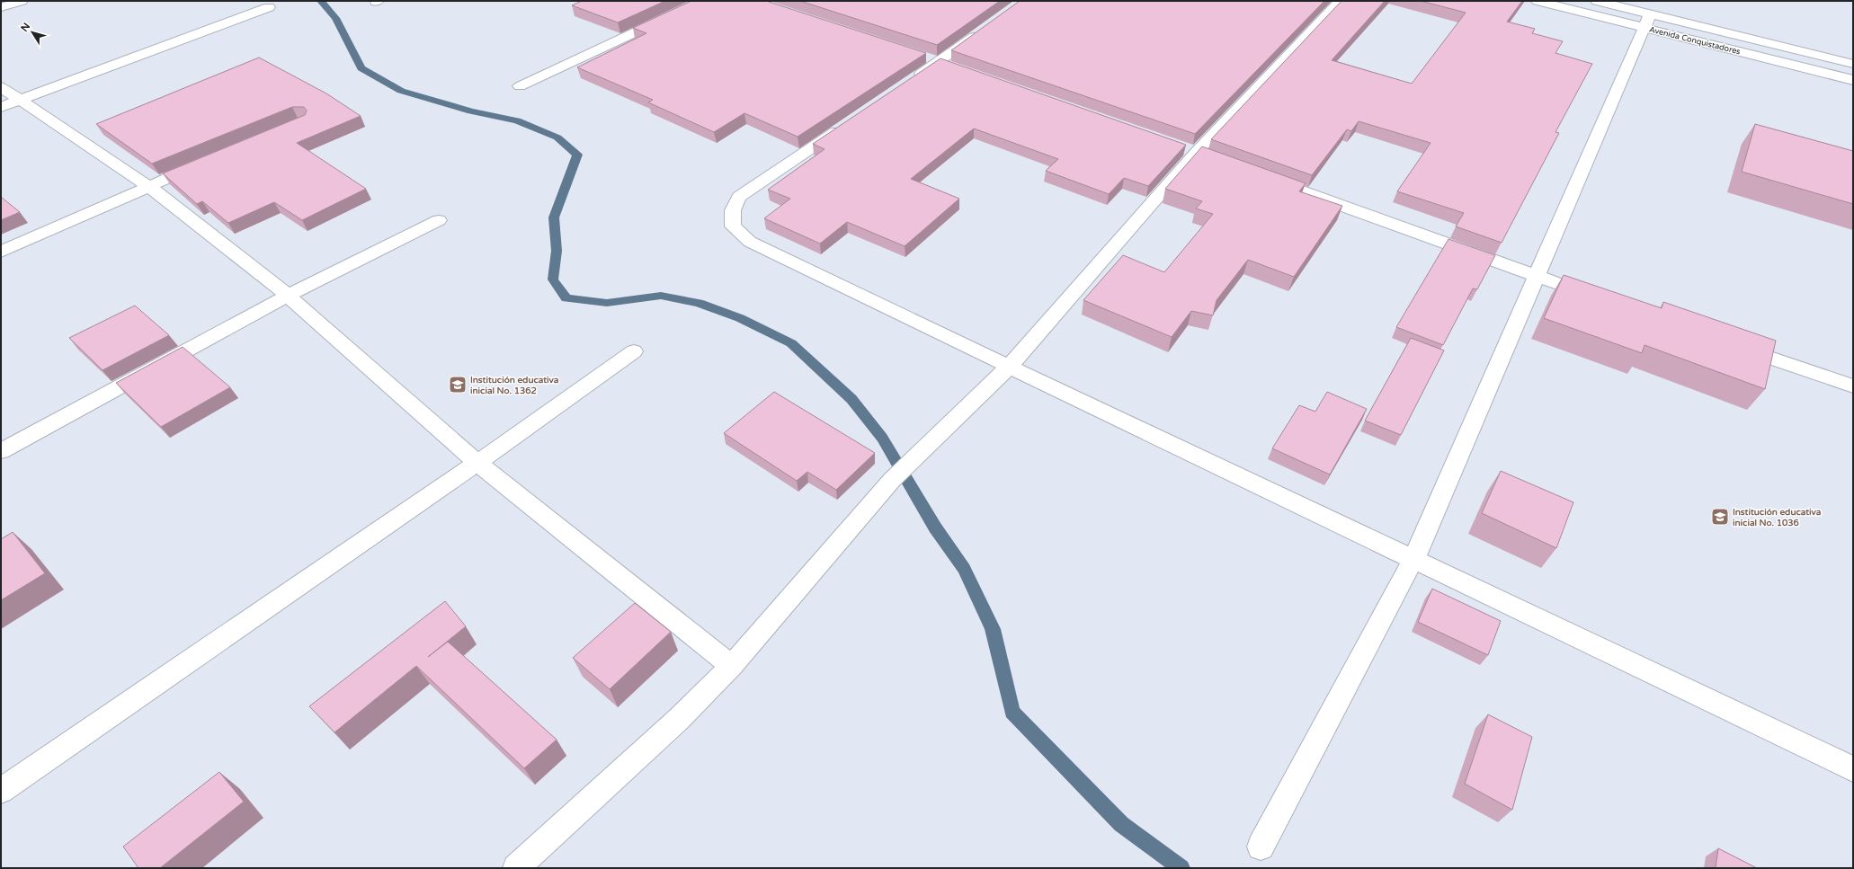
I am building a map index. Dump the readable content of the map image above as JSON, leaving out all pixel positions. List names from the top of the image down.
{
  "streets": {
    "street": ["Avenida Conquistadores"]
  },
  "places": {
    "school or university": ["Institución educativa inicial No. 1362", "Institución educativa inicial No. 1036"]
  },
  "north": "top left"
}
